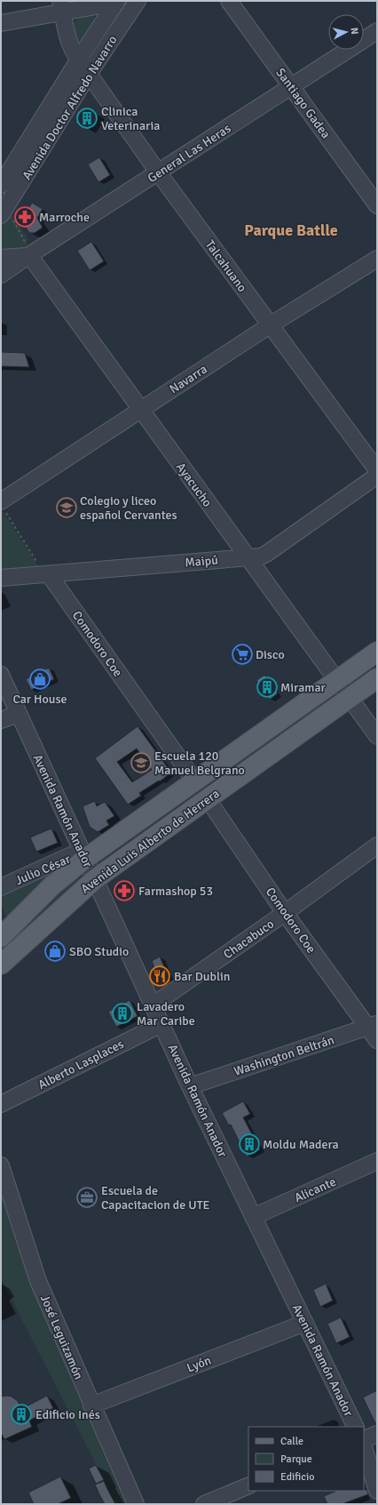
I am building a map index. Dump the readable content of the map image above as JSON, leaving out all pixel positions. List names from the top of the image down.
{
  "streets": {
    "main road": ["Avenida Luis Alberto de Herrera"],
    "street": [
      "Santiago Gadea",
      "Avenida Doctor Alfredo Navarro",
      "General Las Heras",
      "Talcahuano",
      "Navarra",
      "Ayacucho",
      "Maipú",
      "Comodoro Coe",
      "Avenida Ramón Anador",
      "Julio César",
      "Chacabuco",
      "Washington Beltrán",
      "Alberto Lasplaces",
      "Alicante",
      "José Leguizamón",
      "Lyón"
    ]
  },
  "crossings": [
    ["Santiago Gadea", "General Las Heras"],
    ["Avenida Doctor Alfredo Navarro", "Talcahuano"],
    ["General Las Heras", "Talcahuano"],
    ["General Las Heras", "Ayacucho"],
    ["Talcahuano", "Navarra"],
    ["Navarra", "Ayacucho"],
    ["Ayacucho", "Maipú"],
    ["Ayacucho", "Avenida Luis Alberto de Herrera"],
    ["Maipú", "Comodoro Coe"],
    ["Comodoro Coe", "Avenida Luis Alberto de Herrera"],
    ["Comodoro Coe", "Chacabuco"],
    ["Comodoro Coe", "Washington Beltrán"],
    ["Avenida Ramón Anador", "Avenida Luis Alberto de Herrera"],
    ["Avenida Ramón Anador", "Julio César"],
    ["Avenida Ramón Anador", "Chacabuco"],
    ["Avenida Ramón Anador", "Washington Beltrán"],
    ["Avenida Ramón Anador", "Alberto Lasplaces"],
    ["Avenida Ramón Anador", "Alicante"],
    ["Avenida Ramón Anador", "Lyón"],
    ["Avenida Luis Alberto de Herrera", "Julio César"],
    ["José Leguizamón", "Lyón"]
  ],
  "districts": ["Parque Batlle"],
  "places": {
    "building": [
      "Clinica Veterinaria",
      "Miramar",
      "Lavadero Mar Caribe",
      "Moldu Madera",
      "Edificio Inés"
    ],
    "pharmacy": ["Marroche", "Farmashop 53"],
    "school or university": ["Colegio y liceo español Cervantes", "Escuela 120 Manuel Belgrano"],
    "supermarket": ["Disco"],
    "shop": ["Car House", "SBO Studio"],
    "restaurant": ["Bar Dublin"],
    "office": ["Escuela de Capacitacion de UTE"]
  },
  "legend": ["Calle", "Parque", "Edificio"],
  "north": "right"
}
